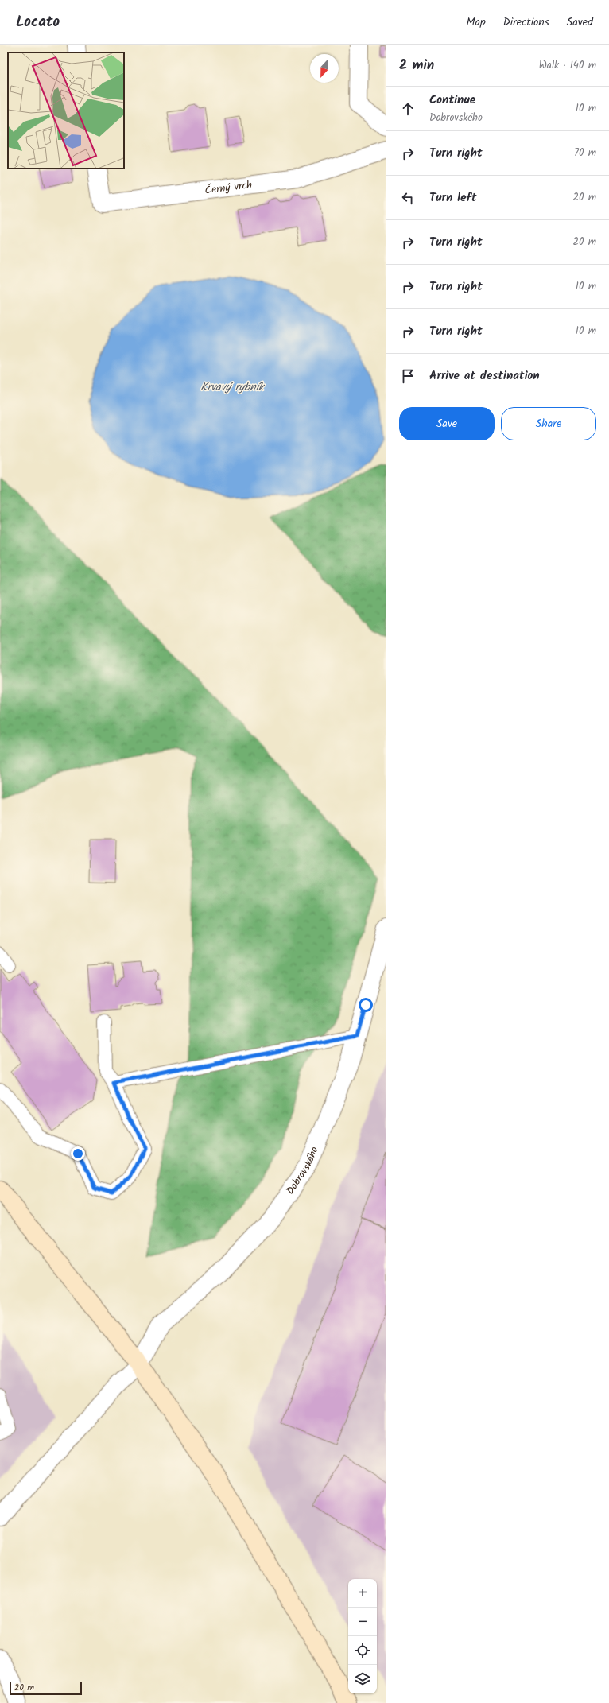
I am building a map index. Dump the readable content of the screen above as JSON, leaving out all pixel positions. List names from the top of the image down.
{
  "streets": {
    "street": ["Černý vrch", "Dobrovského"]
  },
  "water": ["Krvavý rybník"],
  "scale_bar": "20 m",
  "north": "bottom",
  "page": {
    "header": "Locato",
    "nav": ["Map", "Directions", "Saved"],
    "heading": ["2 min", "Walk · 140 m"],
    "list": [
      ["Continue", "Dobrovského", "10 m"],
      ["Turn right", "70 m"],
      ["Turn left", "20 m"],
      ["Turn right", "20 m"],
      ["Turn right", "10 m"],
      ["Turn right", "10 m"],
      "Arrive at destination"
    ],
    "buttons": ["Save", "Share"],
    "map_buttons": ["+", "−"],
    "scale": "20 m"
  }
}
